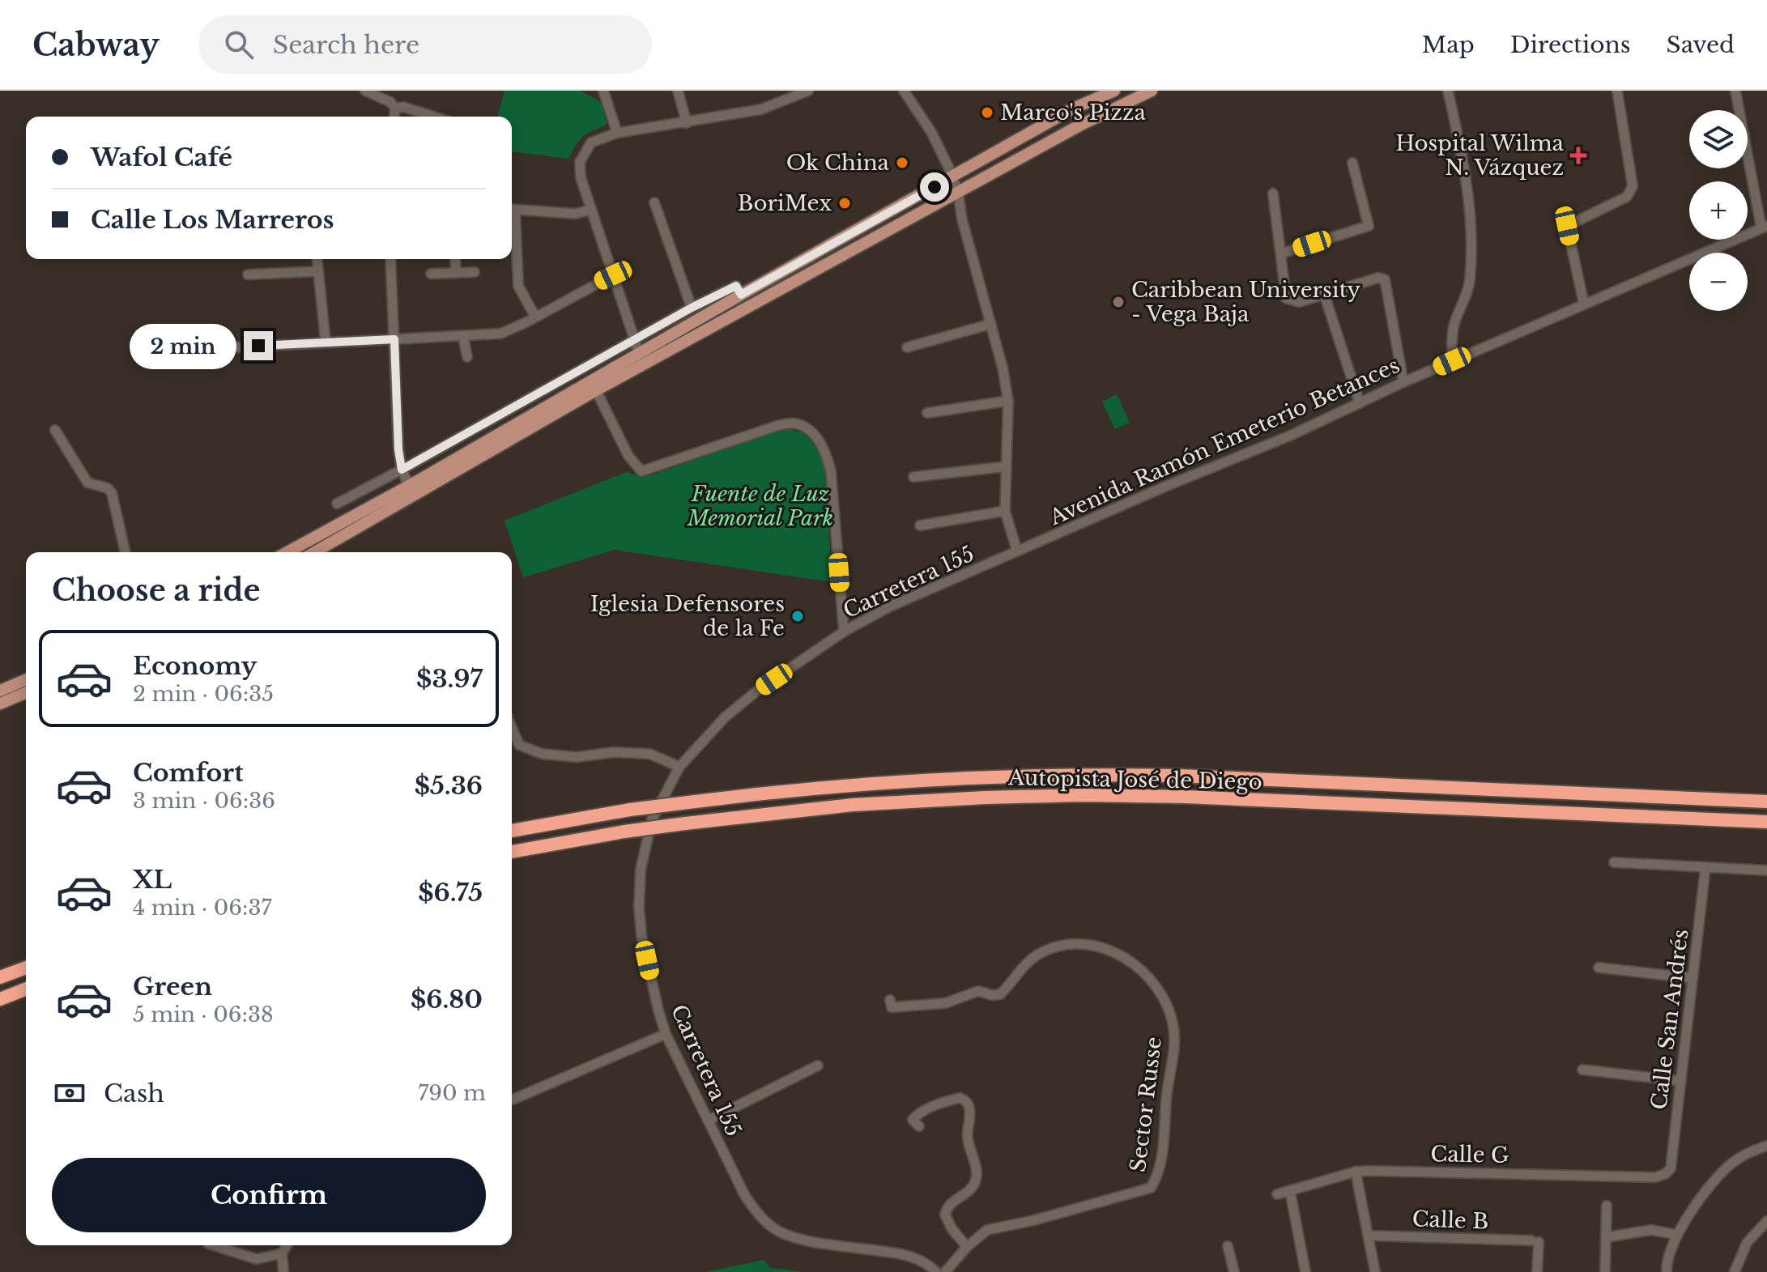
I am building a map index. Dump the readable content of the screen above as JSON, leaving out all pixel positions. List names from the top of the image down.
{
  "streets": {
    "highway": ["Autopista José de Diego"],
    "street": [
      "Avenida Ramón Emeterio Betances",
      "Carretera 155",
      "Calle San Andrés",
      "Sector Russe",
      "Calle G",
      "Calle B"
    ]
  },
  "crossings": [
    ["Avenida Ramón Emeterio Betances", "Carretera 155"],
    ["Calle San Andrés", "Calle G"]
  ],
  "parks": ["Fuente de Luz Memorial Park"],
  "places": {
    "other": [
      "Marco's Pizza",
      "Ok China",
      "BoriMex",
      "Caribbean University - Vega Baja",
      "Iglesia Defensores de la Fe"
    ],
    "health": ["Hospital Wilma N. Vázquez"]
  },
  "page": {
    "header": "Cabway",
    "search": "Search here",
    "nav": ["Map", "Directions", "Saved"],
    "map_buttons": ["+", "−"],
    "banner": ["Wafol Café", "Calle Los Marreros"],
    "bubble": "2 min",
    "heading": "Choose a ride",
    "list": [
      {
        "name": "Economy",
        "note": "2 min · 06:35",
        "value": "$3.97"
      },
      {
        "name": "Comfort",
        "note": "3 min · 06:36",
        "value": "$5.36"
      },
      {
        "name": "XL",
        "note": "4 min · 06:37",
        "value": "$6.75"
      },
      {
        "name": "Green",
        "note": "5 min · 06:38",
        "value": "$6.80"
      }
    ],
    "pay": ["Cash", "790 m"],
    "buttons": "Confirm"
  }
}
